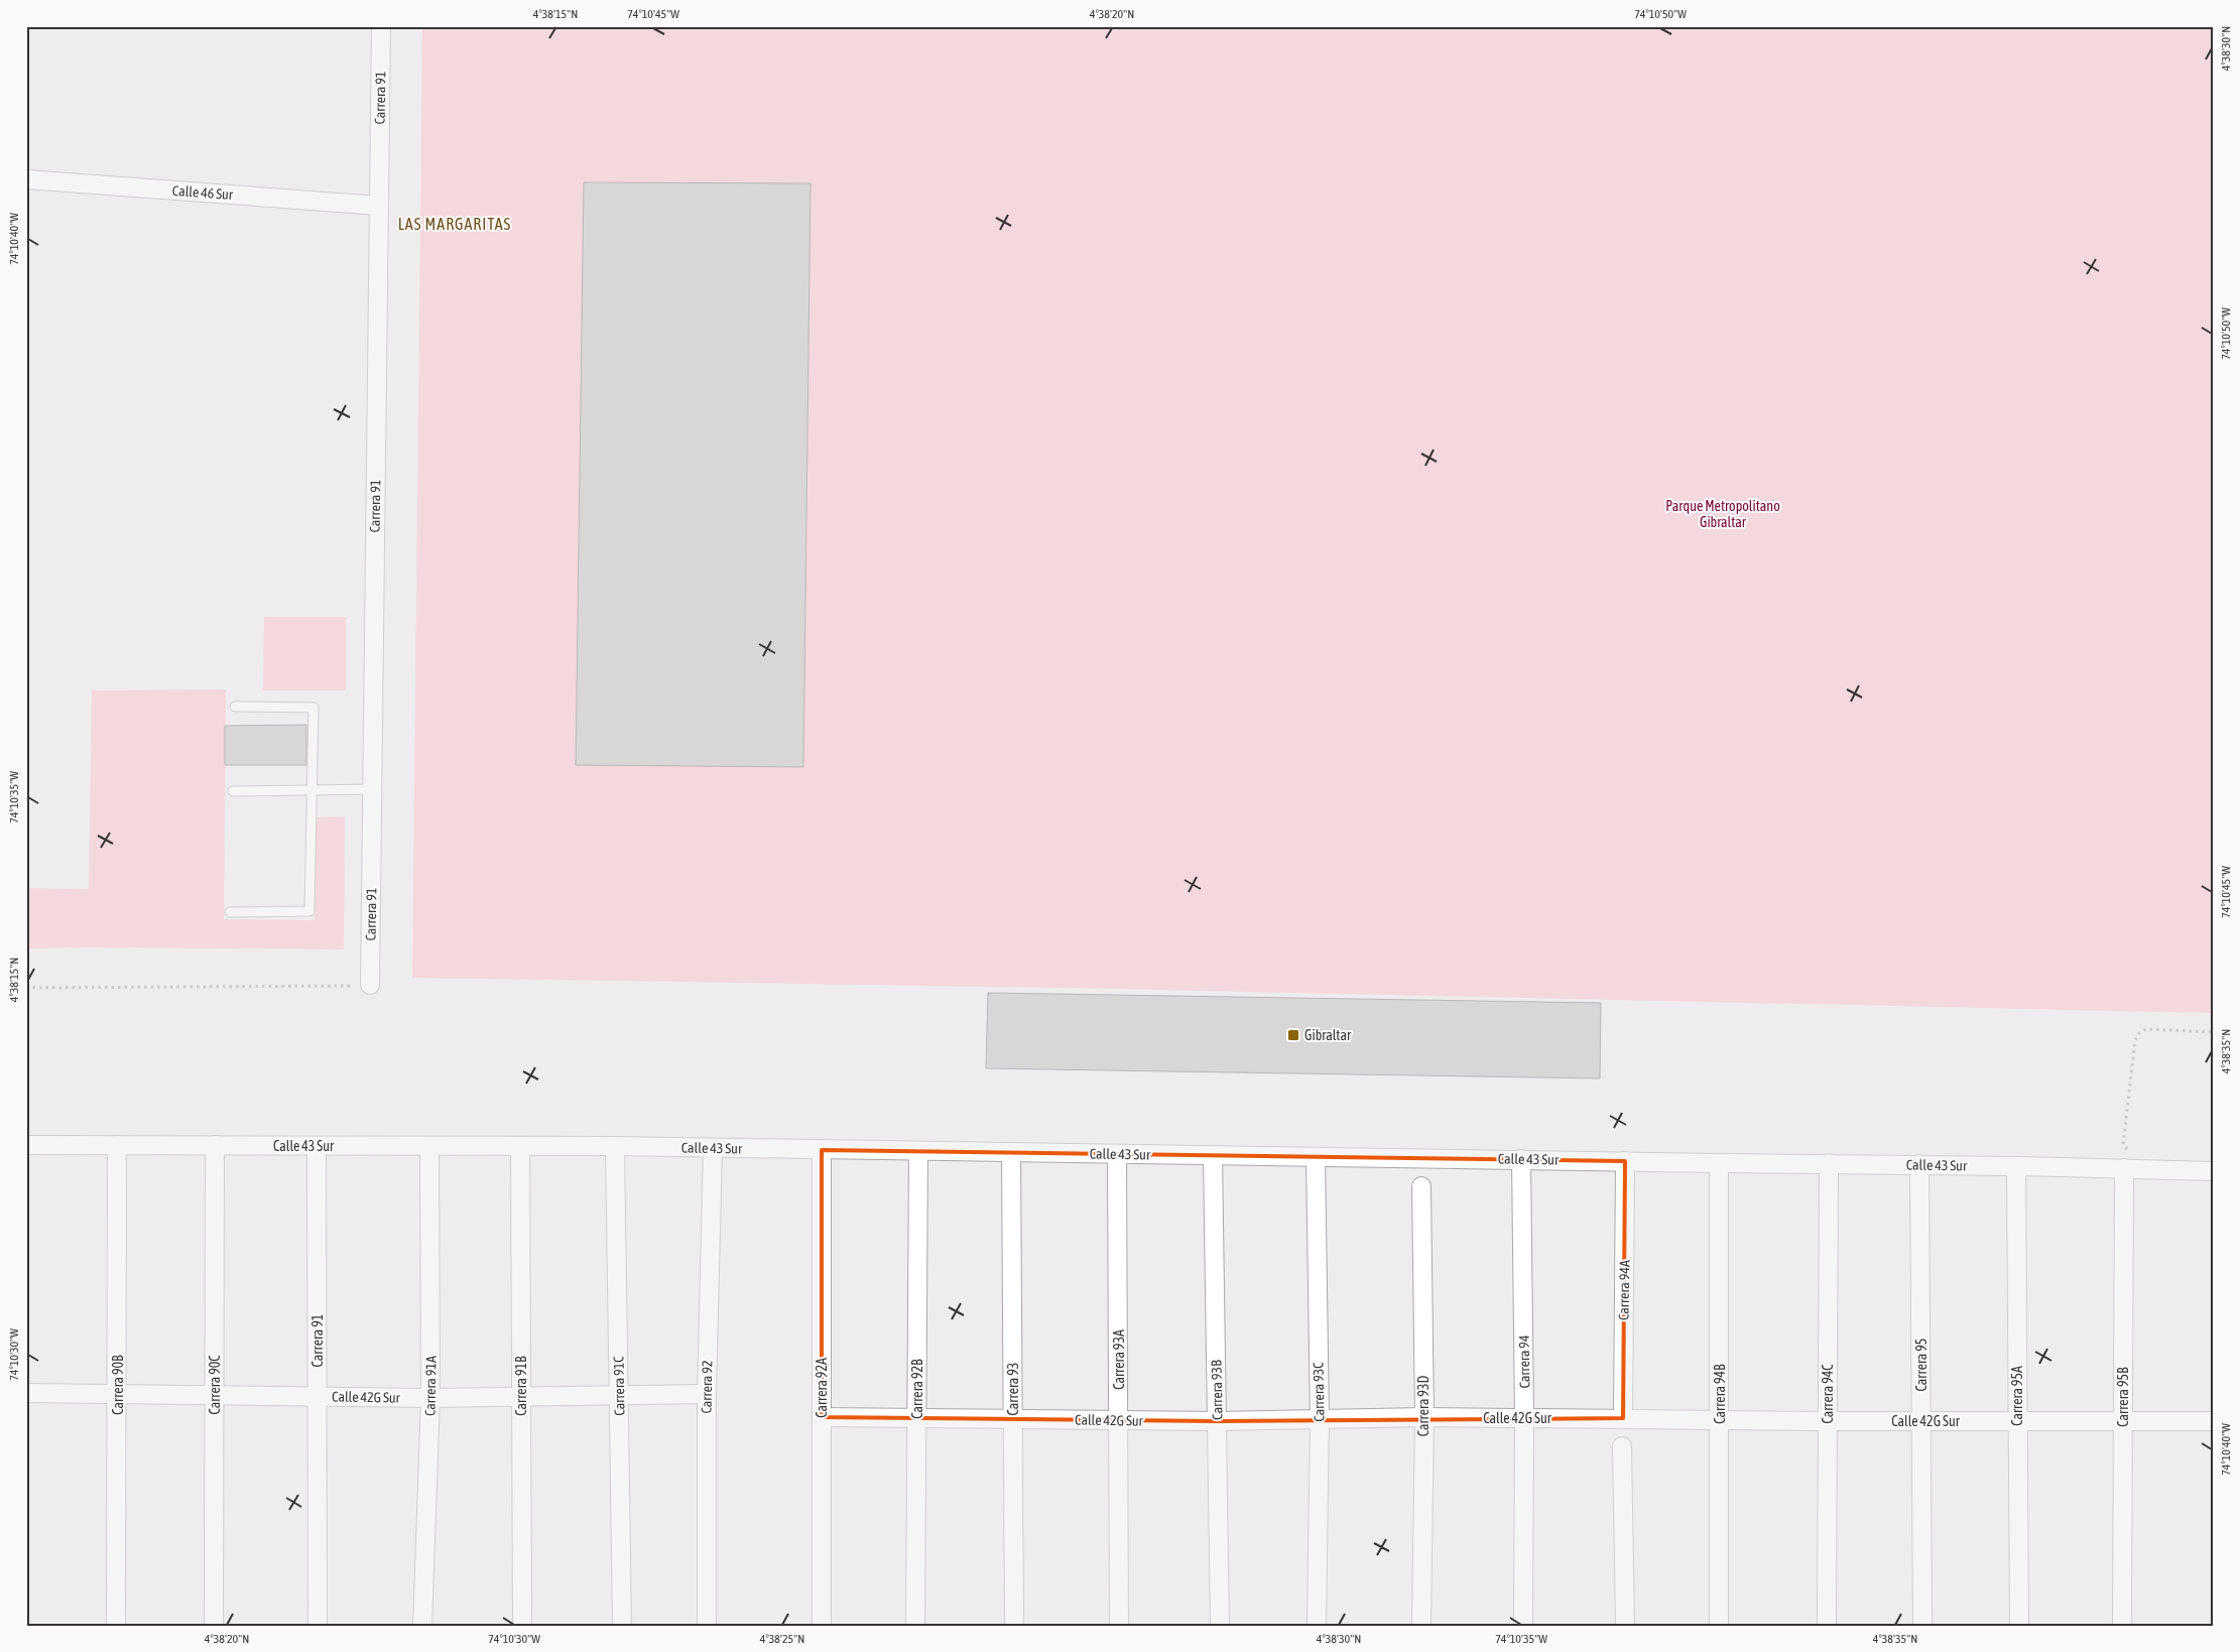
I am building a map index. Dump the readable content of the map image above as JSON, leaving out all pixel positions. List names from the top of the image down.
{
  "streets": {
    "street": [
      "Carrera 91",
      "Calle 46 Sur",
      "Calle 43 Sur",
      "Carrera 94A",
      "Carrera 93A",
      "Carrera 94",
      "Carrera 95",
      "Carrera 90B",
      "Carrera 90C",
      "Carrera 91A",
      "Carrera 91B",
      "Carrera 91C",
      "Carrera 92",
      "Carrera 92A",
      "Carrera 92B",
      "Carrera 93",
      "Carrera 93B",
      "Carrera 93C",
      "Carrera 94B",
      "Carrera 94C",
      "Carrera 95A",
      "Calle 42G Sur",
      "Carrera 95B",
      "Carrera 93D"
    ]
  },
  "crossings": [
    ["Carrera 91", "Calle 46 Sur"],
    ["Carrera 91", "Calle 43 Sur"],
    ["Carrera 91", "Calle 42G Sur"],
    ["Calle 43 Sur", "Carrera 94A"],
    ["Calle 43 Sur", "Carrera 93A"],
    ["Calle 43 Sur", "Carrera 94"],
    ["Calle 43 Sur", "Carrera 95"],
    ["Calle 43 Sur", "Carrera 90B"],
    ["Calle 43 Sur", "Carrera 90C"],
    ["Calle 43 Sur", "Carrera 91A"],
    ["Calle 43 Sur", "Carrera 91B"],
    ["Calle 43 Sur", "Carrera 91C"],
    ["Calle 43 Sur", "Carrera 92"],
    ["Calle 43 Sur", "Carrera 92A"],
    ["Calle 43 Sur", "Carrera 92B"],
    ["Calle 43 Sur", "Carrera 93"],
    ["Calle 43 Sur", "Carrera 93B"],
    ["Calle 43 Sur", "Carrera 93C"],
    ["Calle 43 Sur", "Carrera 94B"],
    ["Calle 43 Sur", "Carrera 94C"],
    ["Calle 43 Sur", "Carrera 95A"],
    ["Calle 43 Sur", "Carrera 95B"],
    ["Carrera 94A", "Calle 42G Sur"],
    ["Carrera 93A", "Calle 42G Sur"],
    ["Carrera 94", "Calle 42G Sur"],
    ["Carrera 95", "Calle 42G Sur"],
    ["Carrera 90B", "Calle 42G Sur"],
    ["Carrera 90C", "Calle 42G Sur"],
    ["Carrera 91A", "Calle 42G Sur"],
    ["Carrera 91B", "Calle 42G Sur"],
    ["Carrera 91C", "Calle 42G Sur"],
    ["Carrera 92", "Calle 42G Sur"],
    ["Carrera 92A", "Calle 42G Sur"],
    ["Carrera 92B", "Calle 42G Sur"],
    ["Carrera 93", "Calle 42G Sur"],
    ["Carrera 93B", "Calle 42G Sur"],
    ["Carrera 93C", "Calle 42G Sur"],
    ["Carrera 94B", "Calle 42G Sur"],
    ["Carrera 94C", "Calle 42G Sur"],
    ["Carrera 95A", "Calle 42G Sur"],
    ["Calle 42G Sur", "Carrera 95B"],
    ["Calle 42G Sur", "Carrera 93D"]
  ],
  "districts": ["LAS MARGARITAS"],
  "parks": ["Parque Metropolitano Gibraltar"],
  "places": {
    "transit": ["Gibraltar"]
  },
  "coordinates": [
    "4°38'15\"N",
    "74°10'45\"W",
    "4°38'20\"N",
    "74°10'50\"W",
    "4°38'30\"N",
    "74°10'40\"W",
    "74°10'35\"W",
    "4°38'35\"N",
    "74°10'30\"W",
    "4°38'25\"N"
  ]
}
